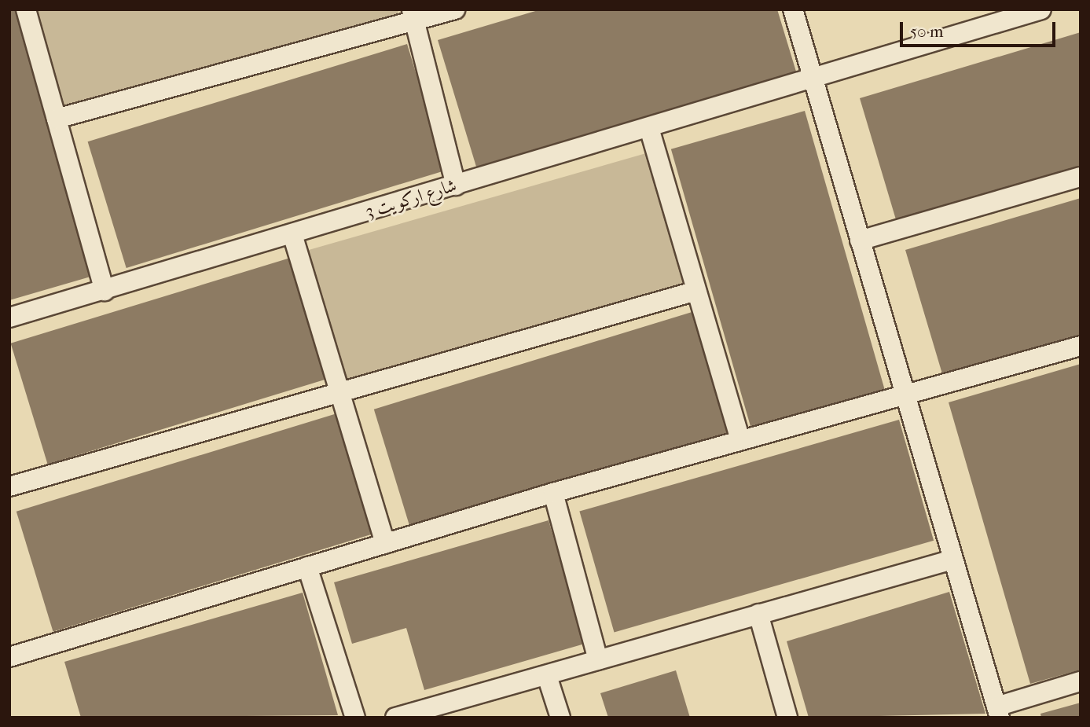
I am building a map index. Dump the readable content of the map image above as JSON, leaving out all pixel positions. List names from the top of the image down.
{
  "streets": {
    "street": ["شارع اركويت 3"]
  },
  "scale_bar": "50 m"
}
